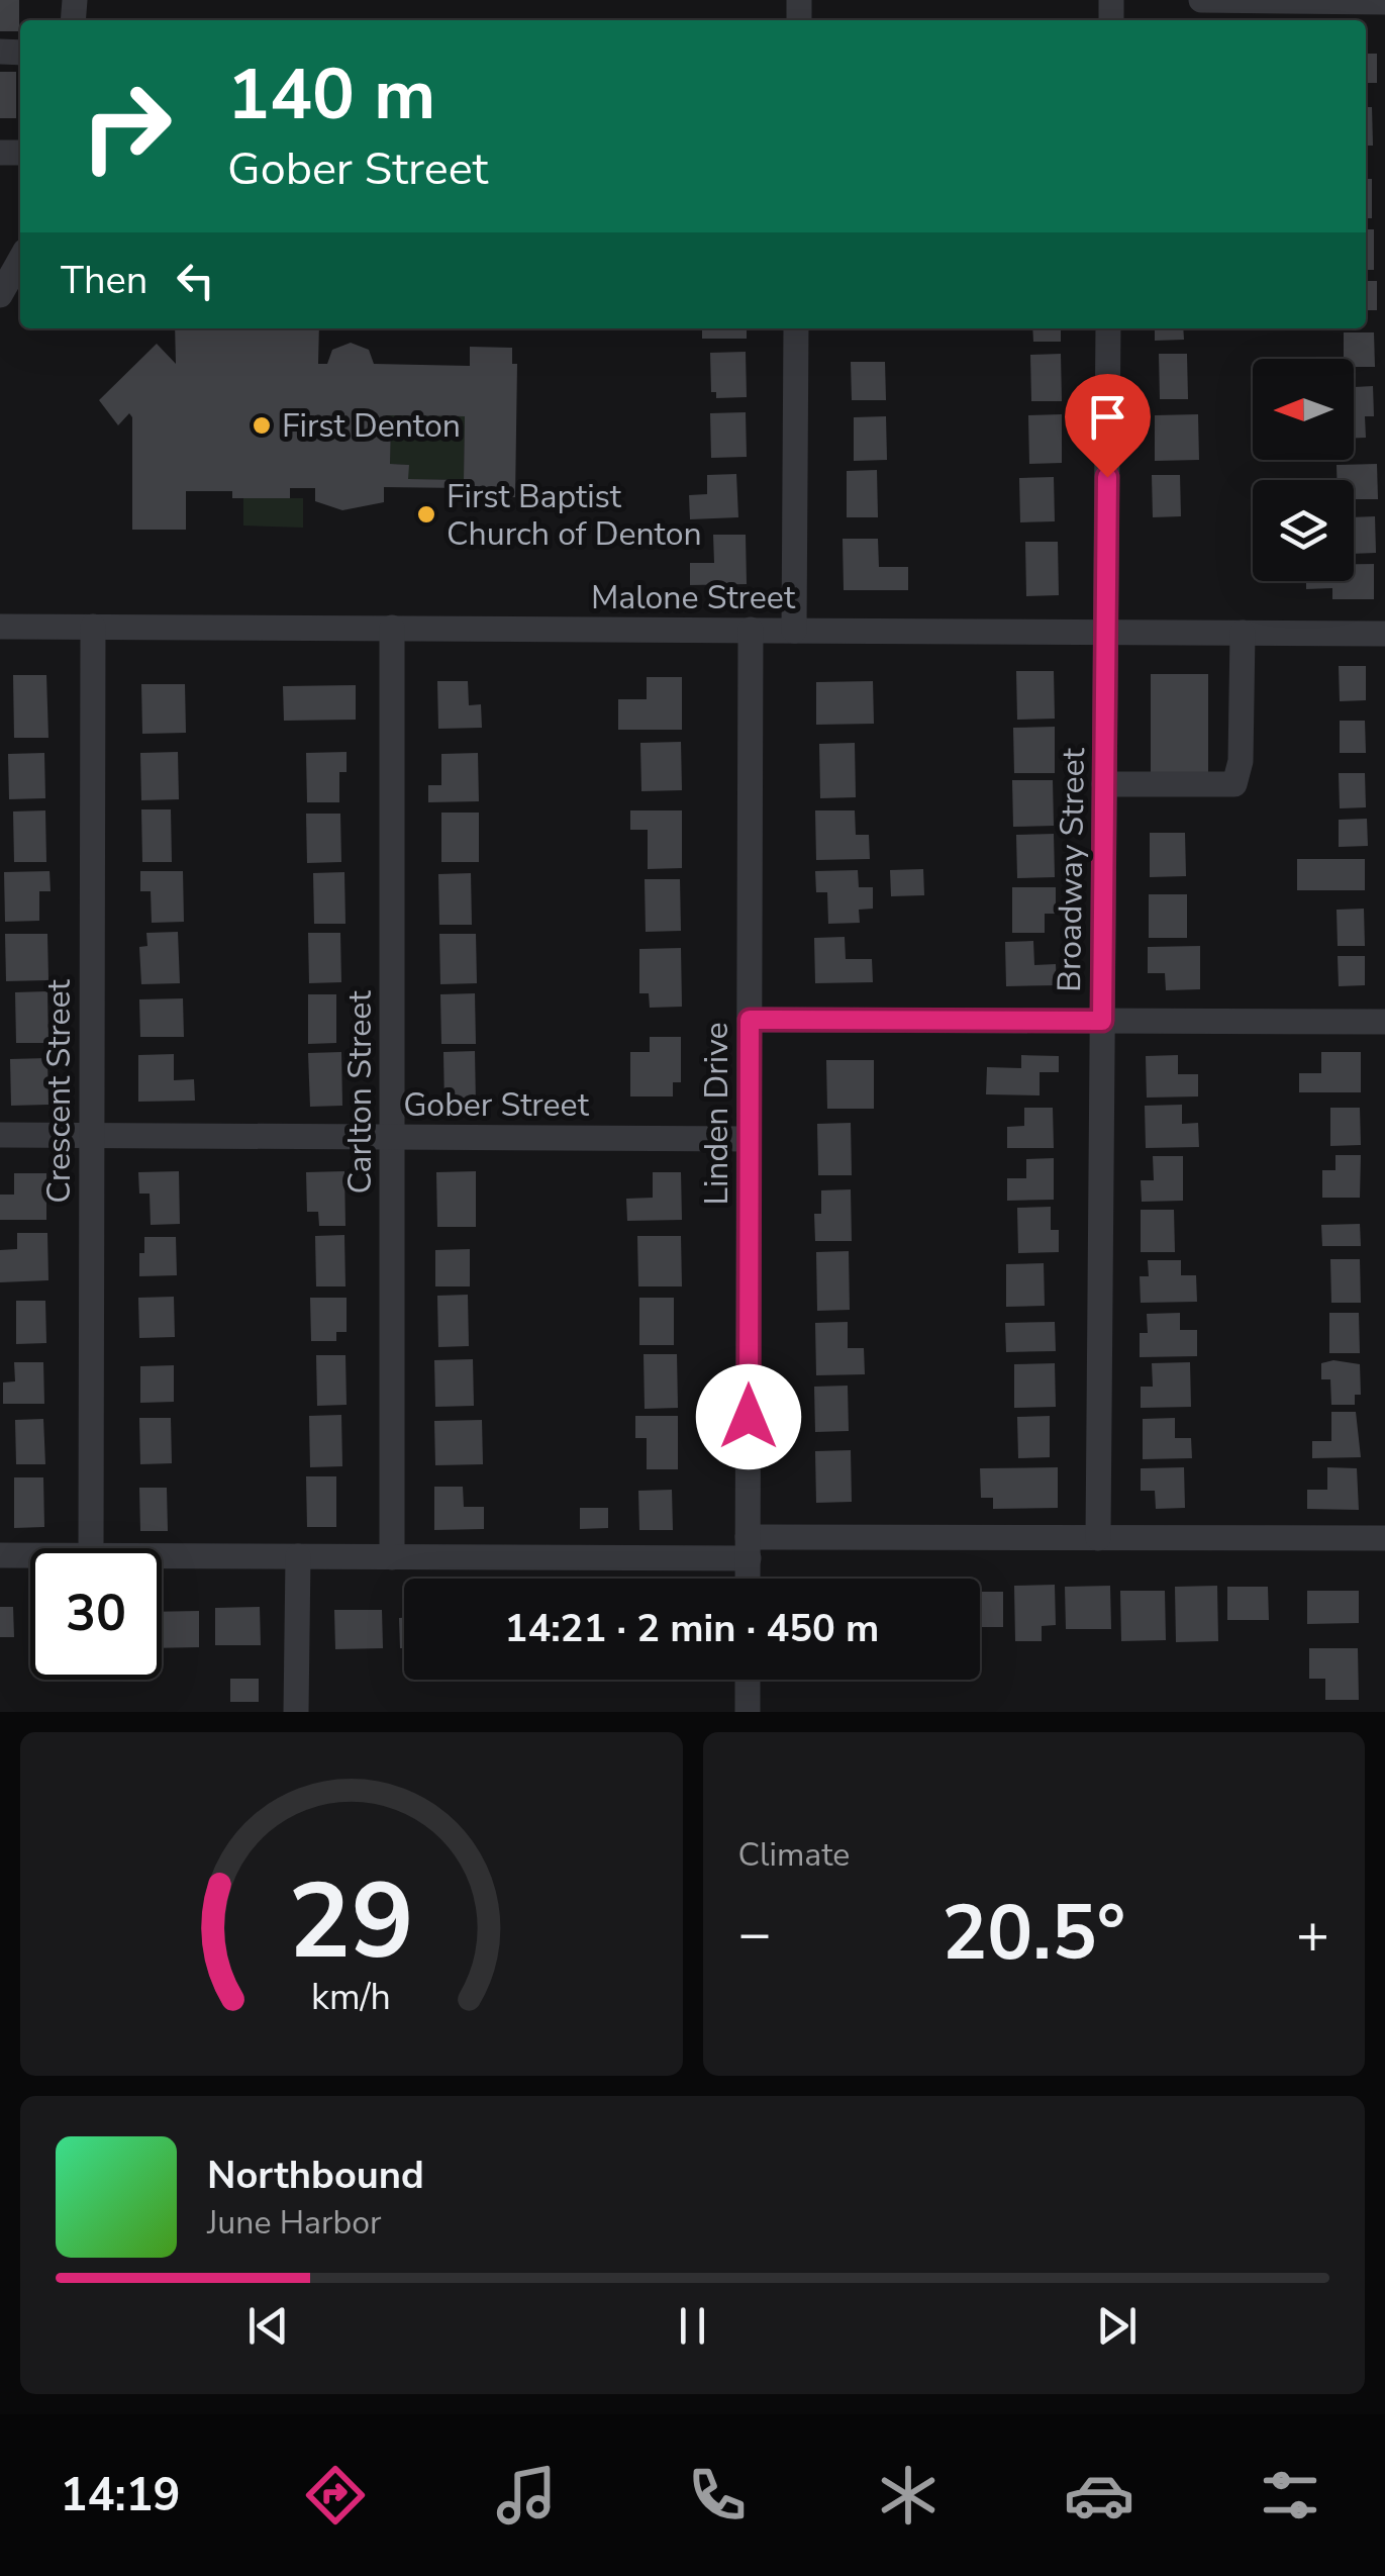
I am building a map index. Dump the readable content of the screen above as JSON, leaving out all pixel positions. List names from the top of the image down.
{
  "streets": {
    "street": [
      "Malone Street",
      "Broadway Street",
      "Crescent Street",
      "Carlton Street",
      "Gober Street",
      "Linden Drive"
    ]
  },
  "crossings": [
    ["Malone Street", "Broadway Street"],
    ["Malone Street", "Crescent Street"],
    ["Malone Street", "Carlton Street"],
    ["Malone Street", "Linden Drive"],
    ["Crescent Street", "Gober Street"],
    ["Carlton Street", "Gober Street"],
    ["Gober Street", "Linden Drive"]
  ],
  "places": ["First Denton", "First Baptist Church of Denton"],
  "north": "left",
  "page": {
    "turn": ["140 m", "Gober Street"],
    "then": "Then",
    "limit": "30",
    "trip": "14:21 · 2 min · 450 m",
    "tile": "Climate",
    "heat": ["−", "20.5°", "+"],
    "song": ["Northbound", "June Harbor"],
    "tabs": "14:19",
    "gauge": ["29", "km/h"]
  }
}
